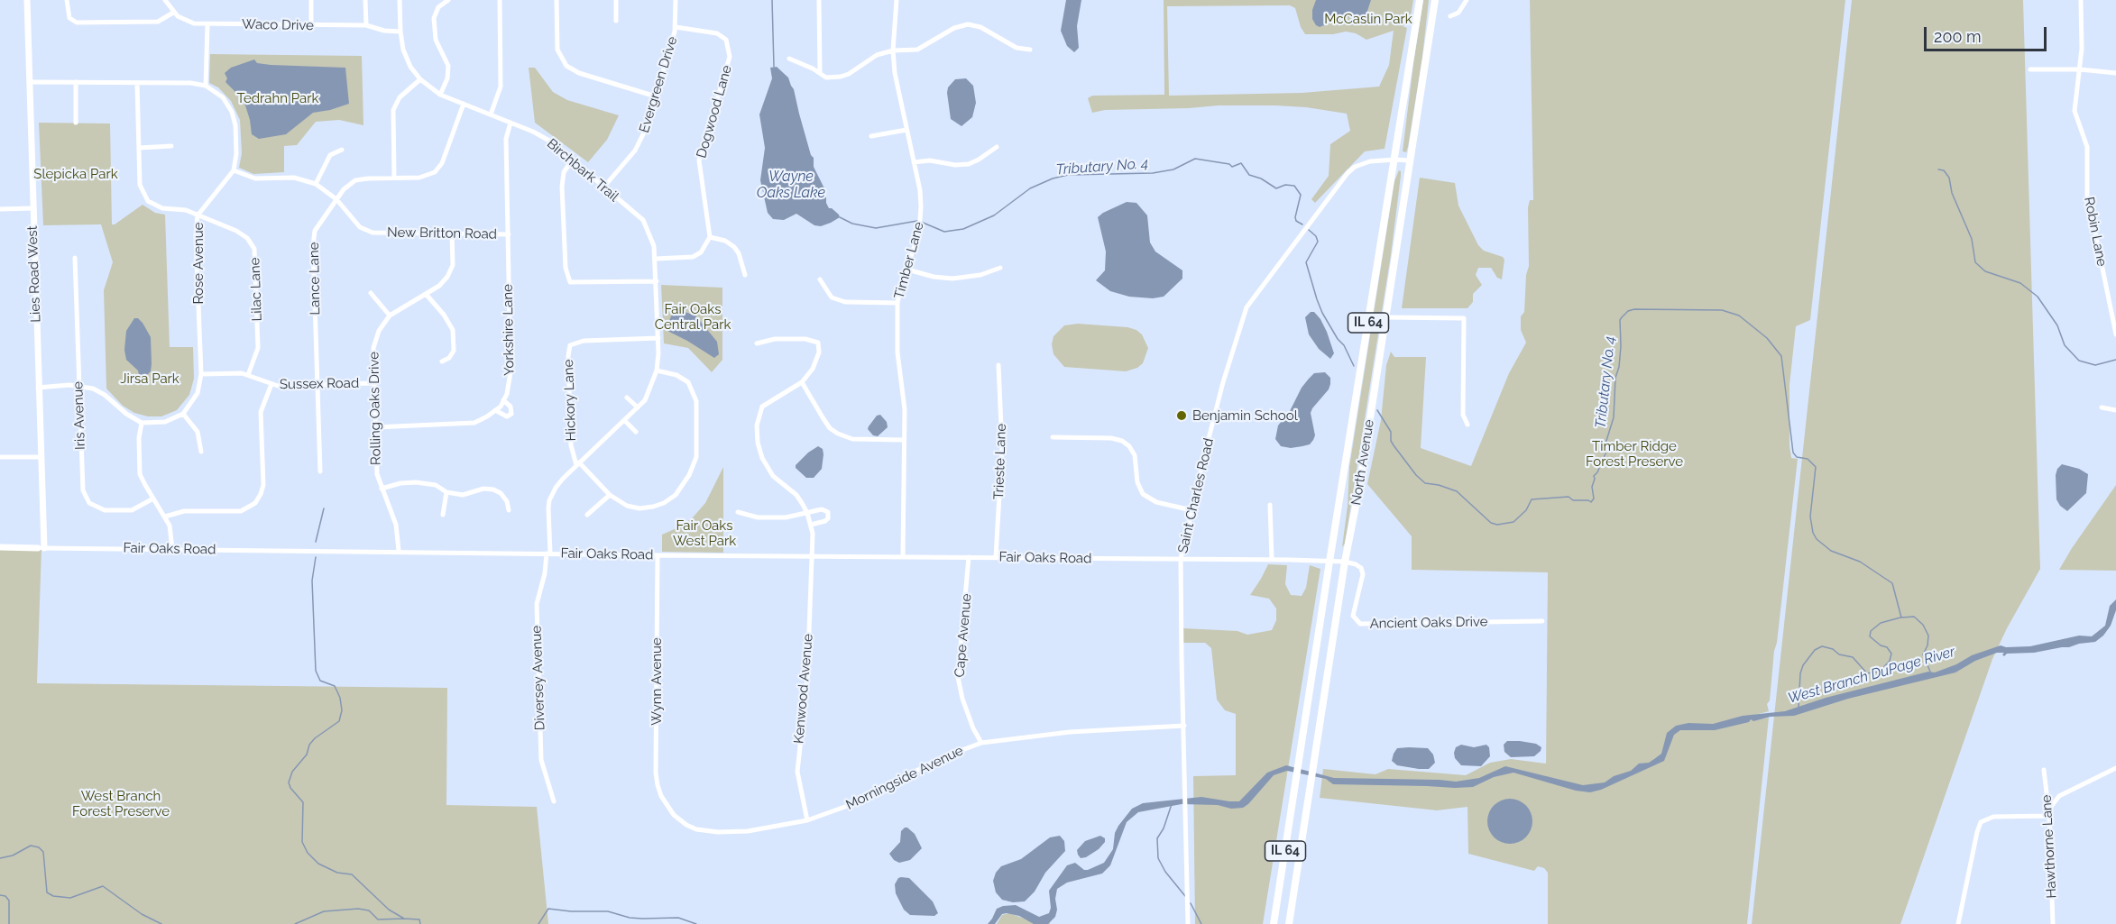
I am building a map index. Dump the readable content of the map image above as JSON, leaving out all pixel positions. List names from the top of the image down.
{
  "streets": {
    "main road": ["IL 64", "North Avenue"],
    "street": [
      "Waco Drive",
      "Evergreen Drive",
      "Dogwood Lane",
      "Birchbark Trail",
      "Robin Lane",
      "New Britton Road",
      "Timber Lane",
      "Rose Avenue",
      "Lies Road West",
      "Lance Lane",
      "Lilac Lane",
      "Yorkshire Lane",
      "Sussex Road",
      "Hickory Lane",
      "Rolling Oaks Drive",
      "Iris Avenue",
      "Trieste Lane",
      "Saint Charles Road",
      "Fair Oaks Road",
      "Ancient Oaks Drive",
      "Cape Avenue",
      "Diversey Avenue",
      "Wynn Avenue",
      "Kenwood Avenue",
      "Morningside Avenue",
      "Hawthorne Lane"
    ]
  },
  "crossings": [
    ["Waco Drive", "Birchbark Trail"],
    ["Evergreen Drive", "Dogwood Lane"],
    ["Evergreen Drive", "Birchbark Trail"],
    ["Birchbark Trail", "Lance Lane"],
    ["Birchbark Trail", "Yorkshire Lane"],
    ["Birchbark Trail", "Hickory Lane"],
    ["Birchbark Trail", "Fair Oaks Road"],
    ["Birchbark Trail", "Diversey Avenue"],
    ["New Britton Road", "Rose Avenue"],
    ["New Britton Road", "Lance Lane"],
    ["New Britton Road", "Lilac Lane"],
    ["New Britton Road", "Yorkshire Lane"],
    ["New Britton Road", "Rolling Oaks Drive"],
    ["Timber Lane", "Fair Oaks Road"],
    ["Rose Avenue", "Lilac Lane"],
    ["Rose Avenue", "Sussex Road"],
    ["Lies Road West", "Fair Oaks Road"],
    ["Lance Lane", "Sussex Road"],
    ["Lilac Lane", "Sussex Road"],
    ["Yorkshire Lane", "Rolling Oaks Drive"],
    ["Sussex Road", "Rolling Oaks Drive"],
    ["Rolling Oaks Drive", "Fair Oaks Road"],
    ["Trieste Lane", "Fair Oaks Road"],
    ["North Avenue", "Saint Charles Road"],
    ["North Avenue", "Fair Oaks Road"],
    ["North Avenue", "Ancient Oaks Drive"],
    ["Saint Charles Road", "Fair Oaks Road"],
    ["Saint Charles Road", "Morningside Avenue"],
    ["Fair Oaks Road", "Ancient Oaks Drive"],
    ["Fair Oaks Road", "Cape Avenue"],
    ["Fair Oaks Road", "Diversey Avenue"],
    ["Fair Oaks Road", "Wynn Avenue"],
    ["Fair Oaks Road", "Kenwood Avenue"],
    ["Cape Avenue", "Morningside Avenue"],
    ["Wynn Avenue", "Morningside Avenue"],
    ["Kenwood Avenue", "Morningside Avenue"]
  ],
  "water": ["Tributary No. 4", "Wayne Oaks Lake", "West Branch DuPage River"],
  "parks": [
    "McCaslin Park",
    "Tedrahn Park",
    "Slepicka Park",
    "Fair Oaks Central Park",
    "Jirsa Park",
    "Timber Ridge Forest Preserve",
    "Fair Oaks West Park",
    "West Branch Forest Preserve"
  ],
  "places": ["Benjamin School"],
  "scale_bar": "200 m"
}
